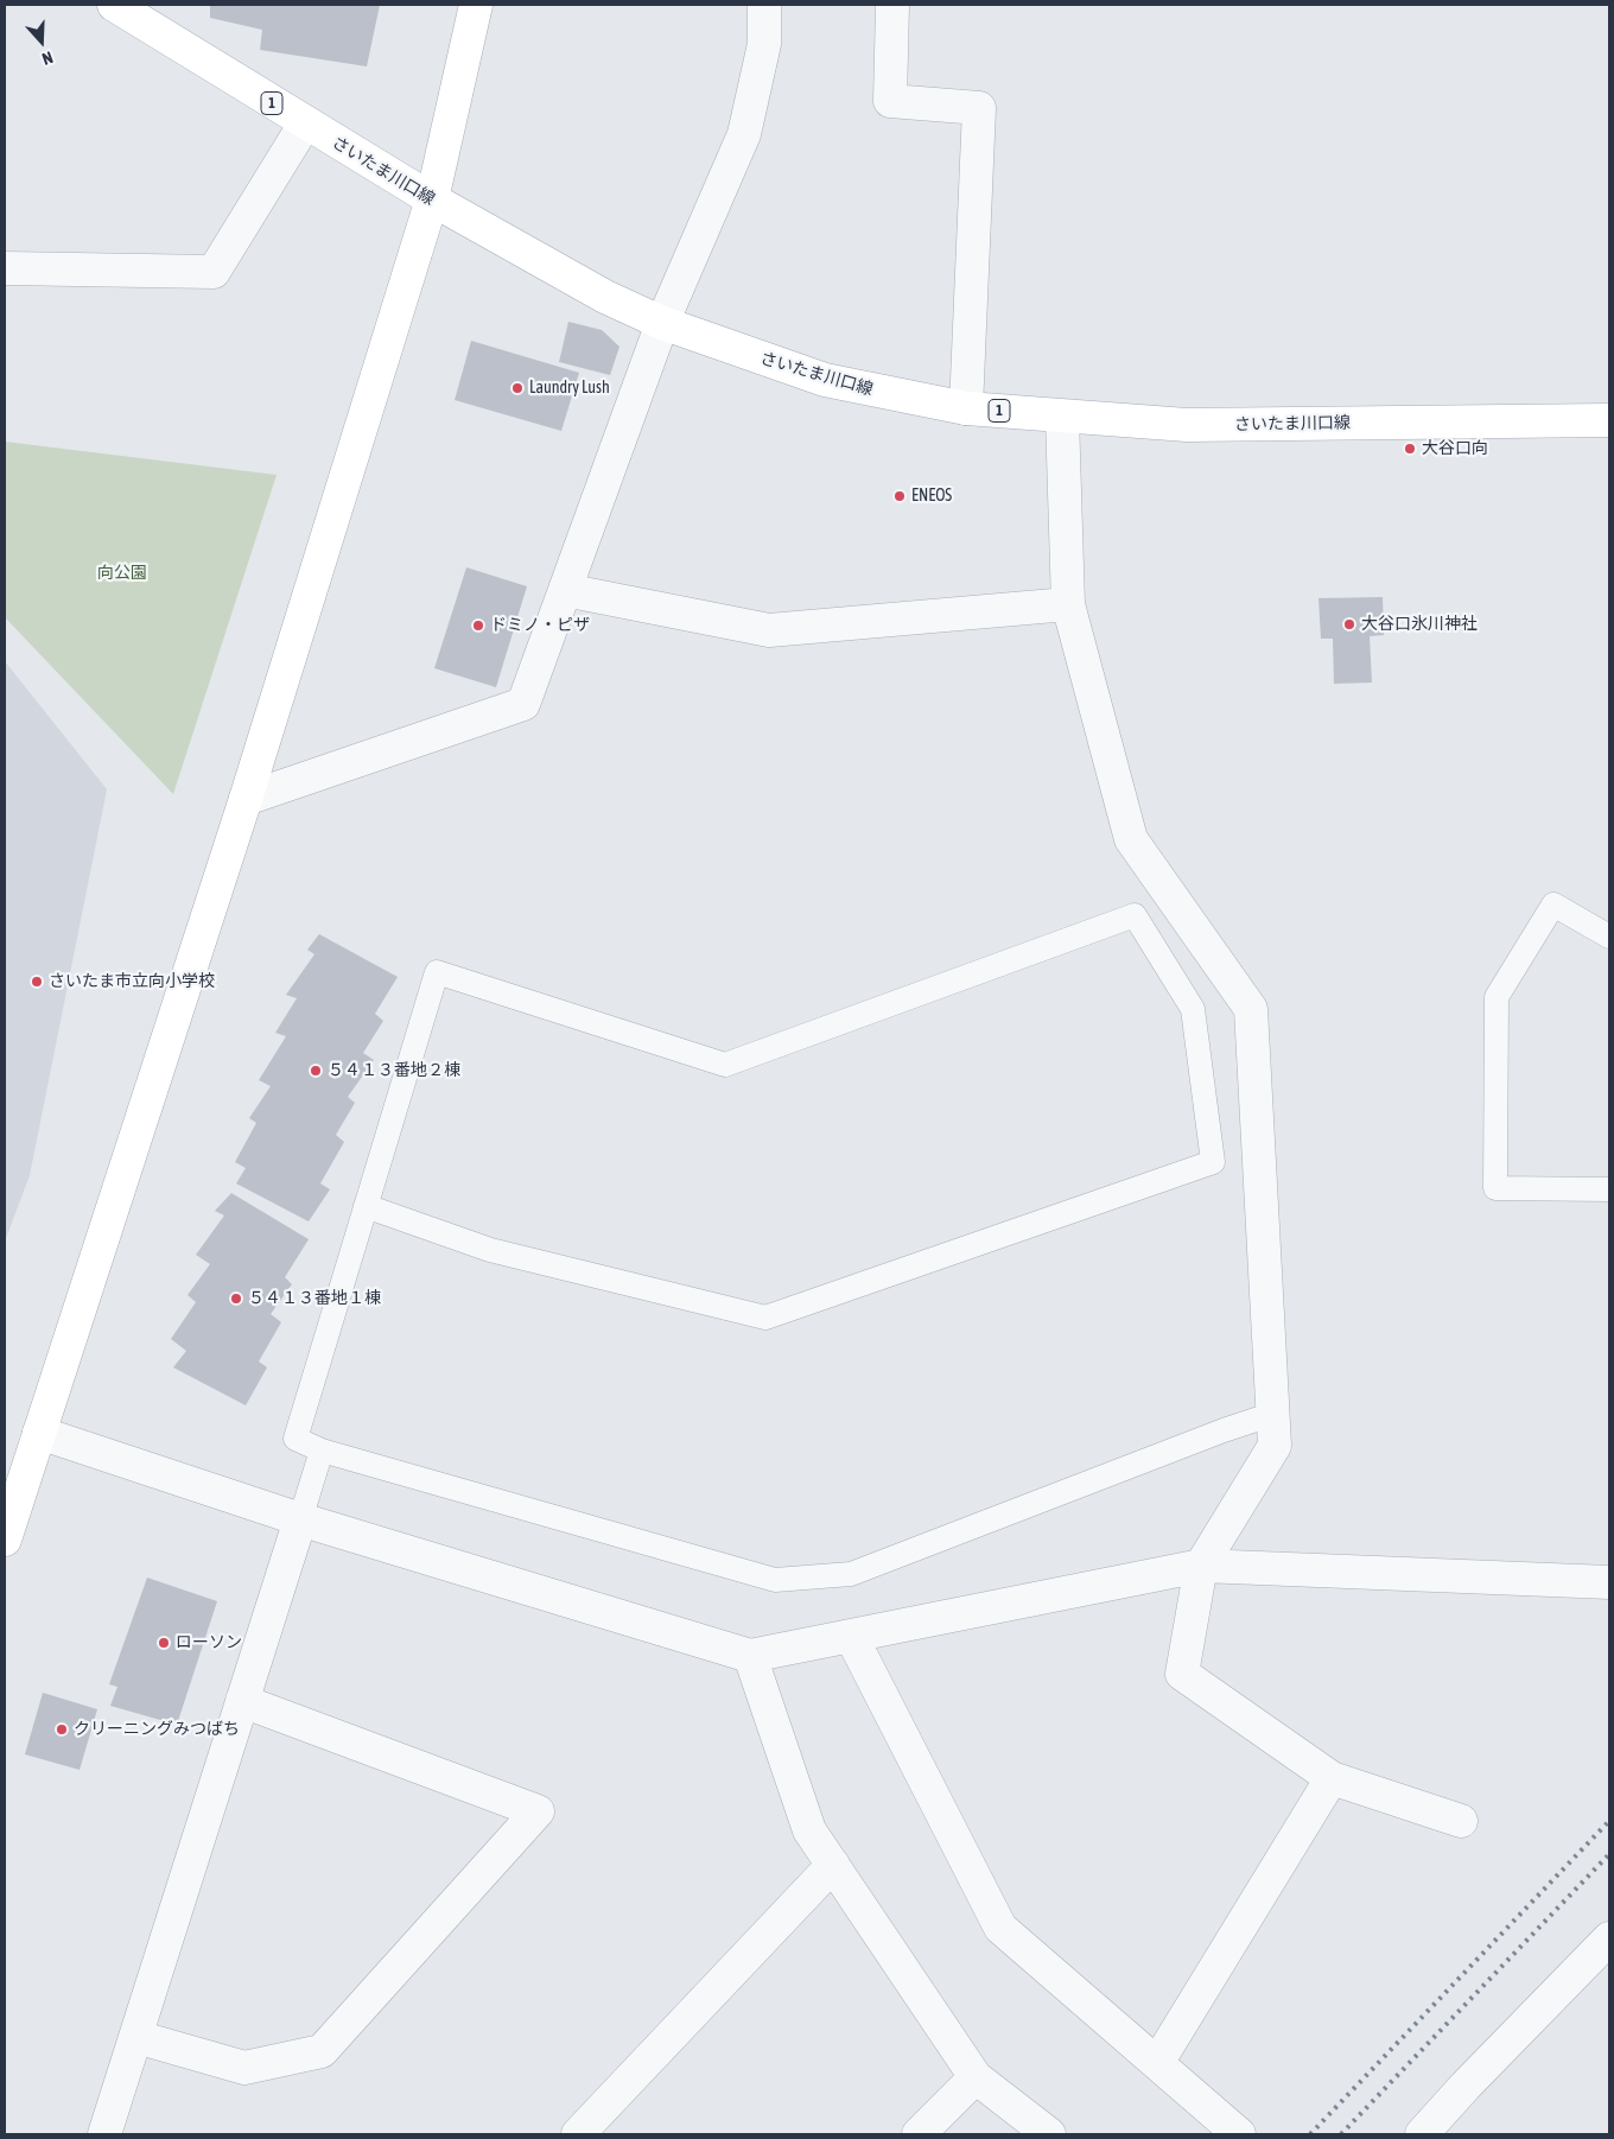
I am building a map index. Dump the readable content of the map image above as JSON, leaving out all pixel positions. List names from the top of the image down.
{
  "streets": {
    "main road": ["1", "さいたま川口線"]
  },
  "parks": ["向公園"],
  "places": [
    "Laundry Lush",
    "大谷口向",
    "ENEOS",
    "大谷口氷川神社",
    "ドミノ・ピザ",
    "さいたま市立向小学校",
    "５４１３番地２棟",
    "５４１３番地１棟",
    "ローソン",
    "クリーニングみつばち"
  ],
  "north": "bottom"
}
